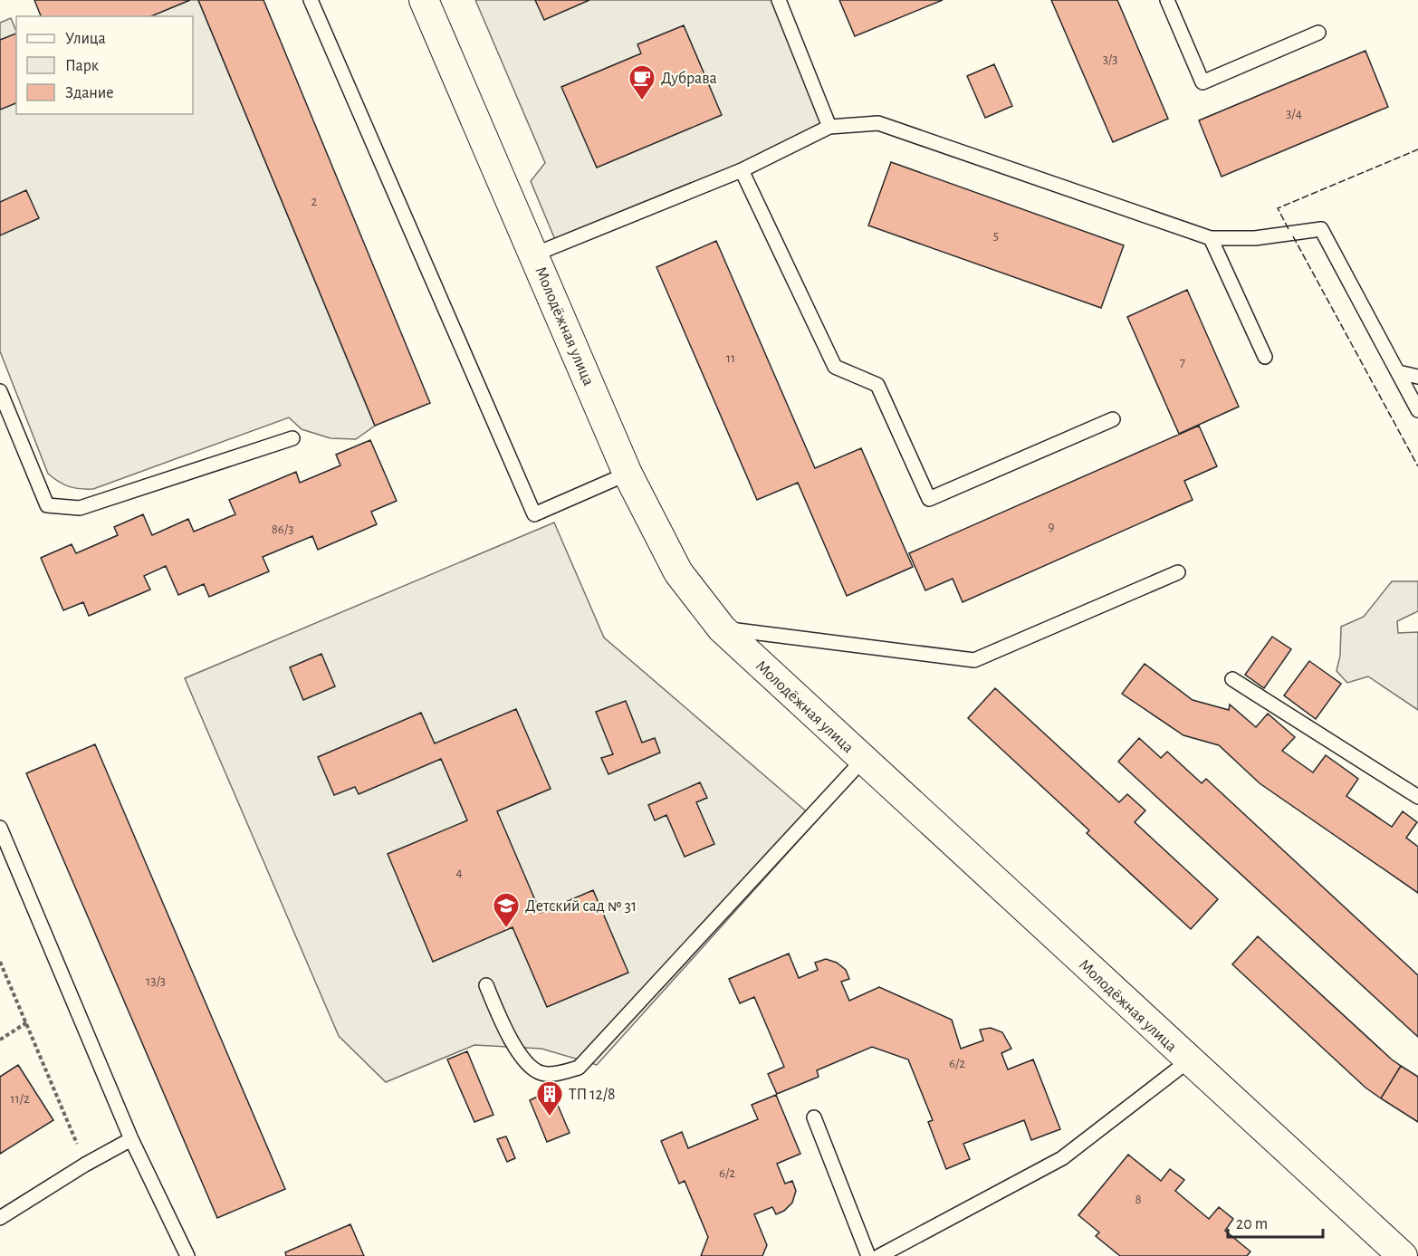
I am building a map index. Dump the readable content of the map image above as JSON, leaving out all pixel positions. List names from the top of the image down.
{
  "streets": {
    "street": ["Молодёжная улица"]
  },
  "places": {
    "cafe": ["Дубрава"],
    "school or university": ["Детский сад № 31"],
    "building": ["ТП 12/8"]
  },
  "house_numbers": [
    "3/3",
    "3/4",
    "2",
    "5",
    "11",
    "7",
    "9",
    "86/3",
    "4",
    "13/3",
    "6/2",
    "11/2",
    "6/2",
    "8"
  ],
  "legend": ["Улица", "Парк", "Здание"],
  "scale_bar": "20 m"
}
